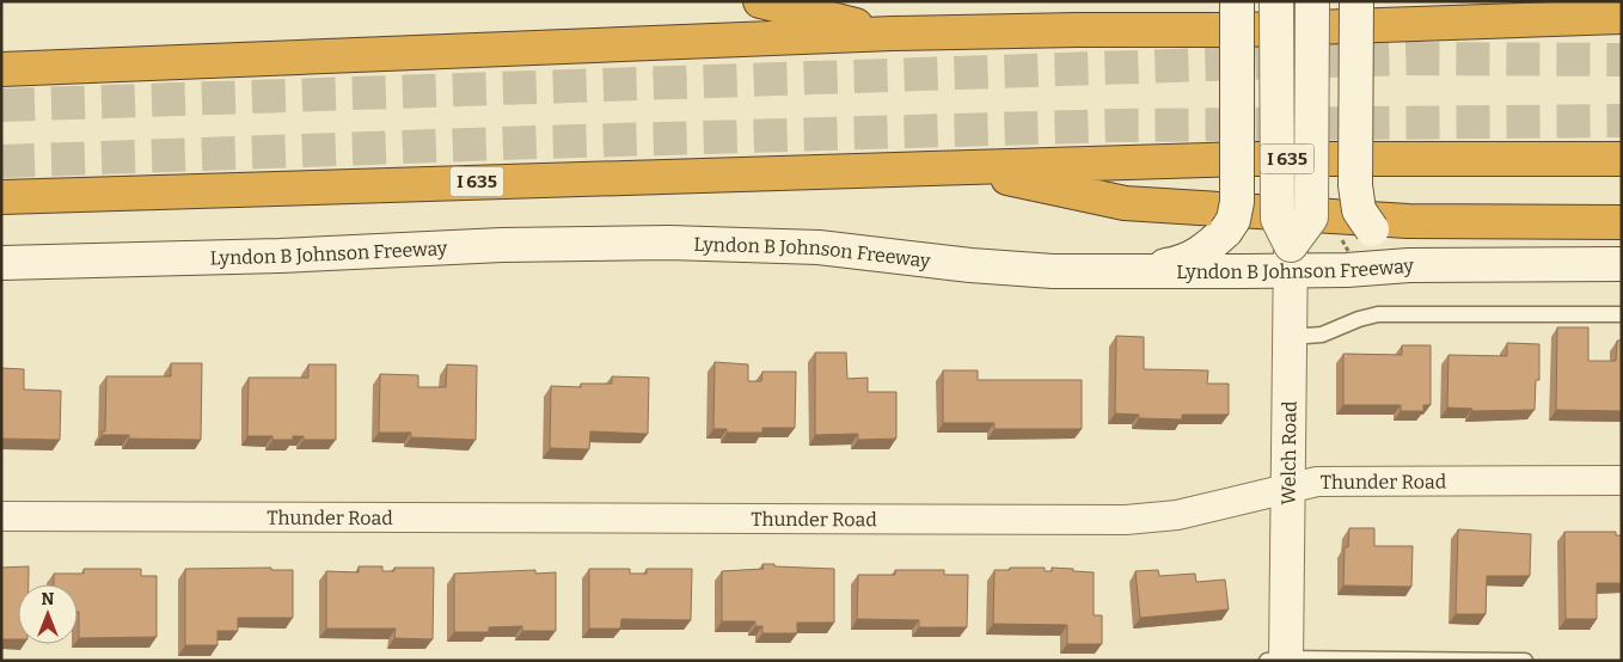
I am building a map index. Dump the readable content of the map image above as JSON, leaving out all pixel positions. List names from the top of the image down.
{
  "streets": {
    "highway": ["I 635"],
    "main road": ["Lyndon B Johnson Freeway", "Welch Road"],
    "street": ["Thunder Road"]
  },
  "crossings": [
    ["Lyndon B Johnson Freeway", "Welch Road"],
    ["Welch Road", "Thunder Road"]
  ],
  "north": "top"
}
